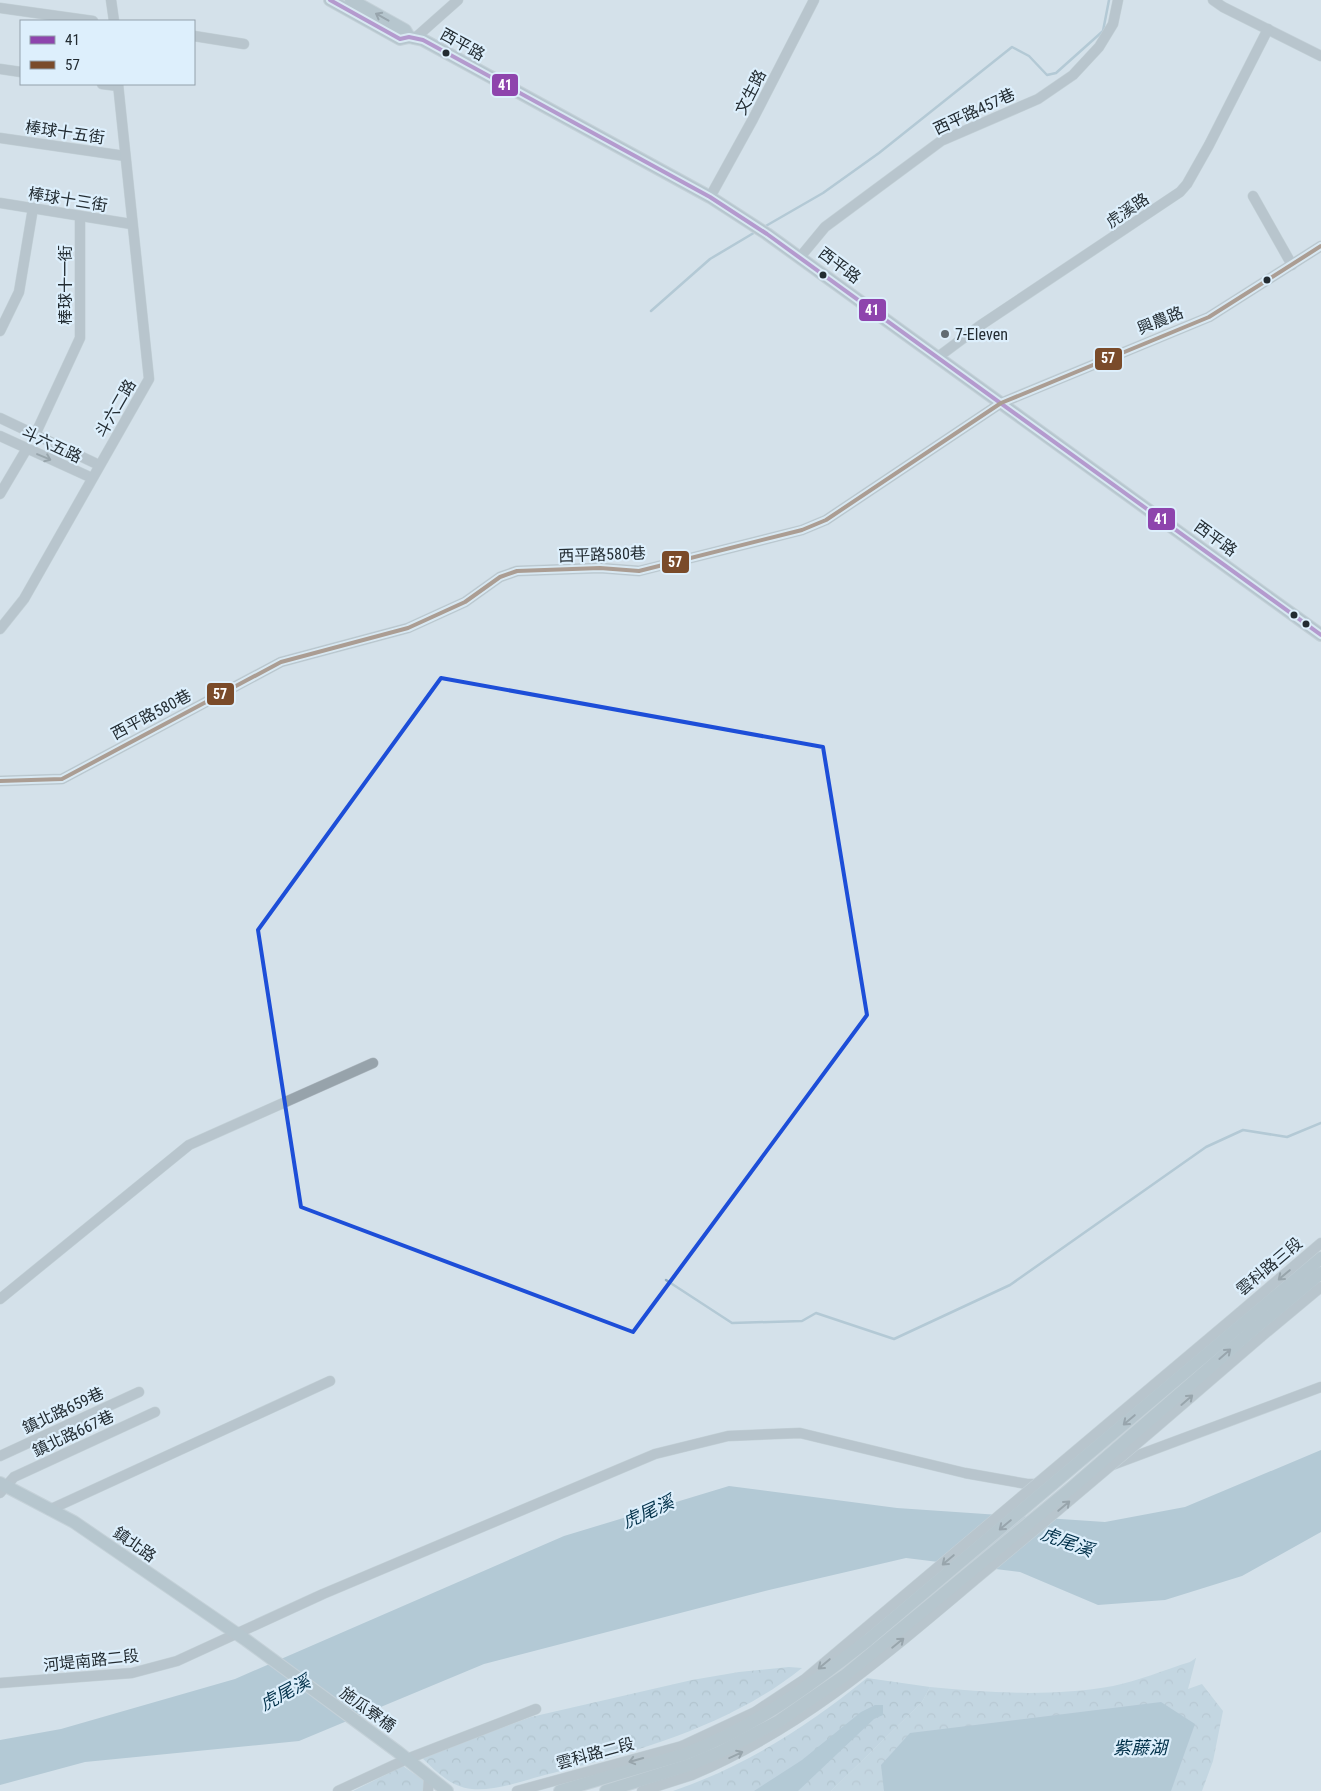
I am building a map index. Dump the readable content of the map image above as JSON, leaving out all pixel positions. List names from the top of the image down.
{
  "streets": {
    "main road": [
      "西平路",
      "雲科路三段",
      "鎮北路",
      "施瓜寮橋",
      "雲科路二段"
    ],
    "street": [
      "文生路",
      "西平路457巷",
      "棒球十五街",
      "棒球十三街",
      "虎溪路",
      "棒球十一街",
      "興農路",
      "斗六二路",
      "斗六五路",
      "西平路580巷",
      "鎮北路659巷",
      "鎮北路667巷",
      "河堤南路二段"
    ]
  },
  "crossings": [
    ["西平路", "文生路"],
    ["西平路", "西平路457巷"],
    ["西平路", "虎溪路"],
    ["西平路", "興農路"],
    ["西平路", "西平路580巷"],
    ["棒球十五街", "斗六二路"],
    ["棒球十三街", "棒球十一街"],
    ["棒球十三街", "斗六二路"],
    ["棒球十一街", "斗六五路"],
    ["興農路", "西平路580巷"],
    ["斗六二路", "斗六五路"],
    ["鎮北路667巷", "鎮北路"],
    ["鎮北路", "河堤南路二段"],
    ["鎮北路", "施瓜寮橋"],
    ["河堤南路二段", "施瓜寮橋"]
  ],
  "water": ["虎尾溪", "紫藤湖"],
  "places": ["7-Eleven"],
  "lines": ["transit line 41", "transit line 57"],
  "legend": ["41", "57"]
}
